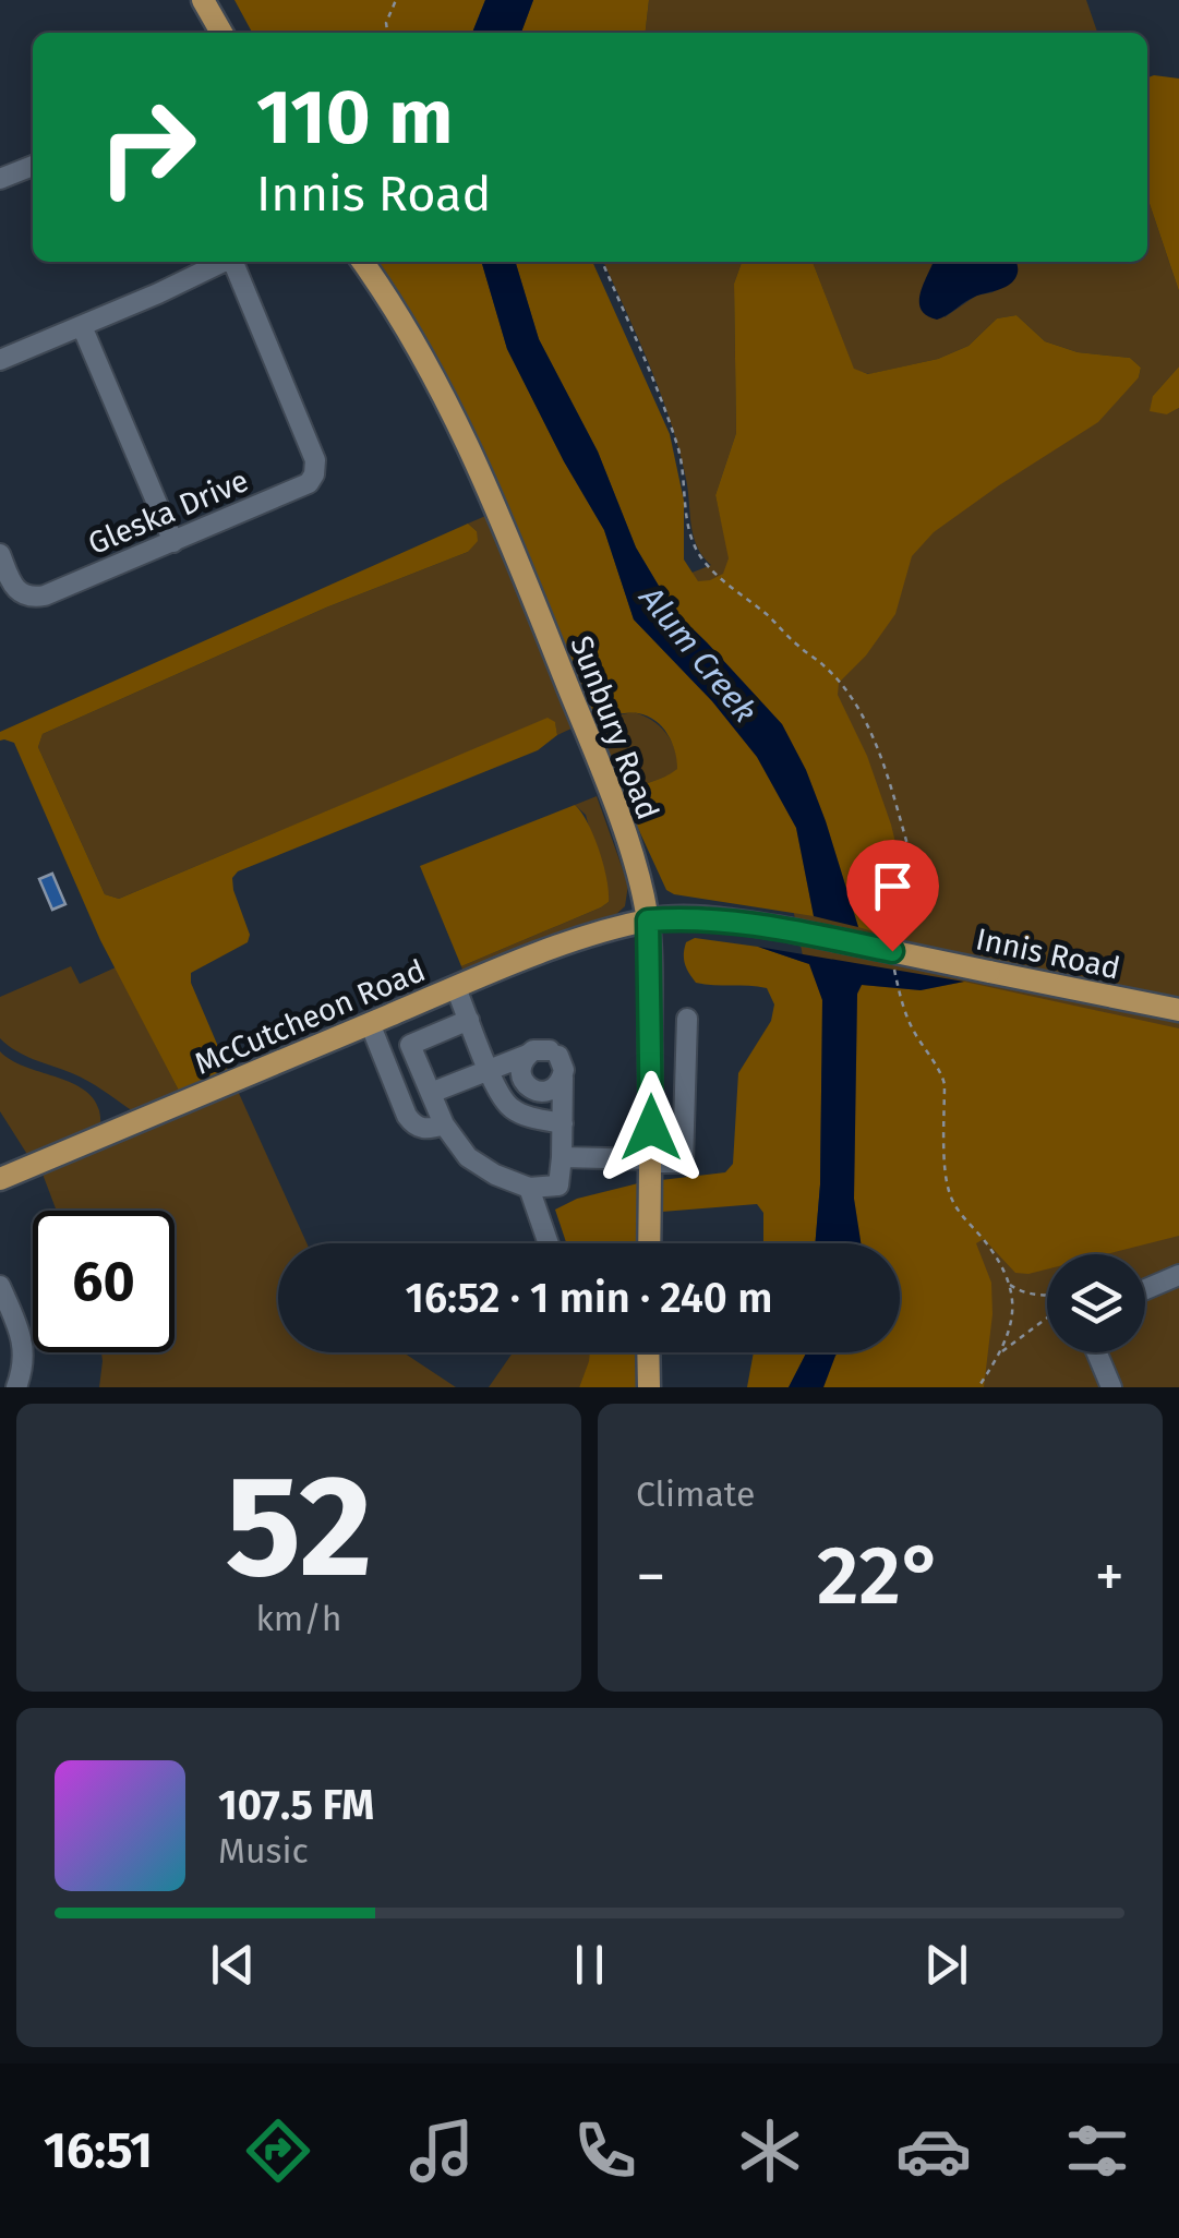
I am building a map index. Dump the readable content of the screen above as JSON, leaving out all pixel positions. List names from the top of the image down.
{
  "streets": {
    "main road": ["Sunbury Road", "Innis Road", "McCutcheon Road"],
    "street": ["Gleska Drive"]
  },
  "crossings": [
    ["Sunbury Road", "Innis Road"],
    ["Sunbury Road", "McCutcheon Road"],
    ["Innis Road", "McCutcheon Road"]
  ],
  "water": ["Alum Creek"],
  "page": {
    "turn": ["110 m", "Innis Road"],
    "limit": "60",
    "trip": "16:52 · 1 min · 240 m",
    "tile": [
      ["52", "km/h"],
      "Climate"
    ],
    "heat": ["−", "22°", "+"],
    "song": ["107.5 FM", "Music"],
    "tabs": "16:51"
  }
}
